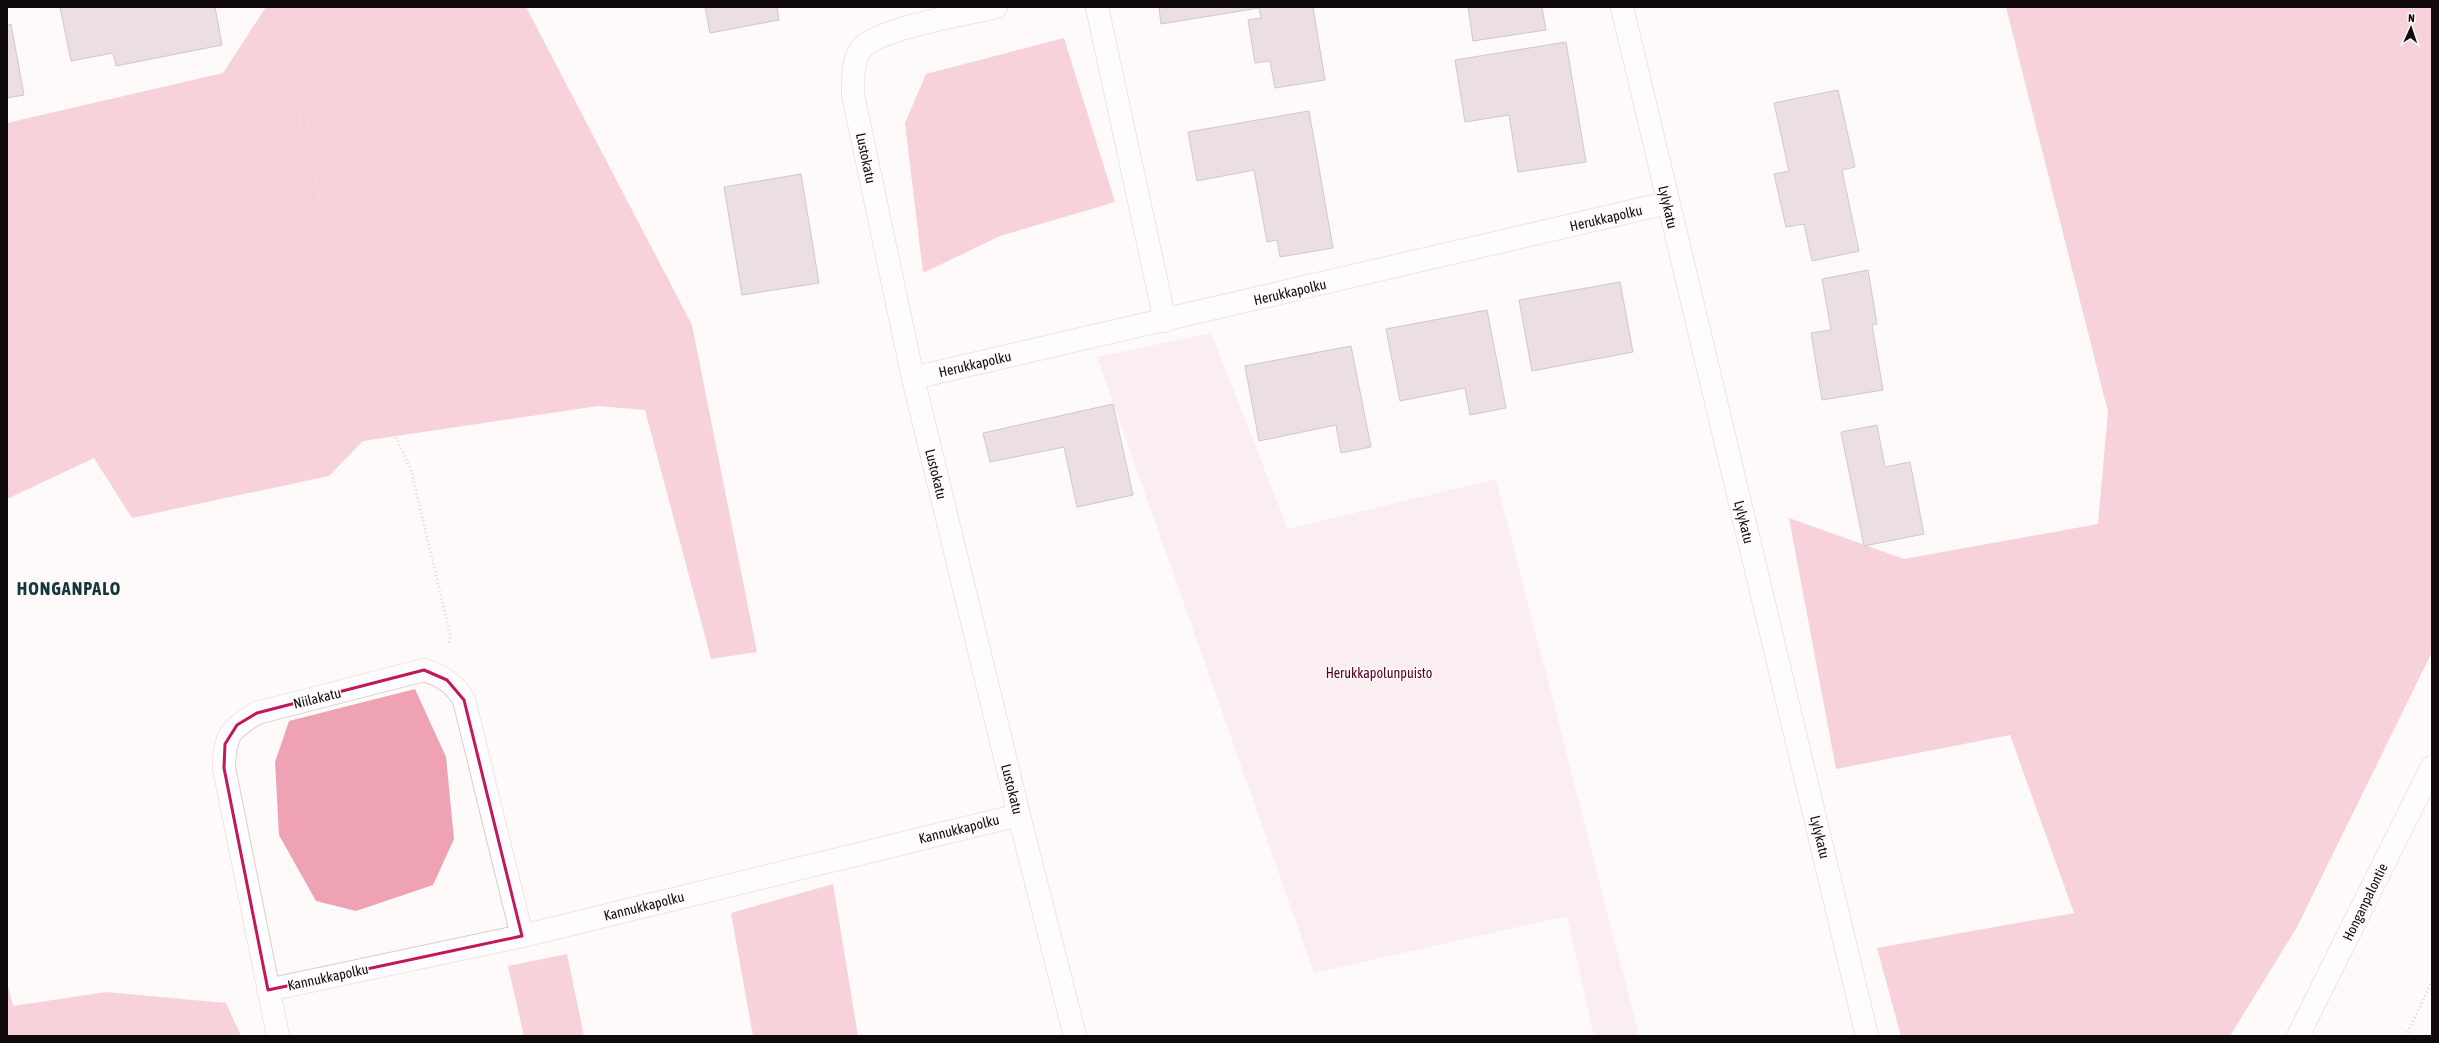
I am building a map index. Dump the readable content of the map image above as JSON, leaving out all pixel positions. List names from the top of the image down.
{
  "streets": {
    "street": [
      "Lustokatu",
      "Lylykatu",
      "Herukkapolku",
      "Niilakatu",
      "Kannukkapolku",
      "Honganpalontie"
    ]
  },
  "crossings": [
    ["Lustokatu", "Herukkapolku"],
    ["Lustokatu", "Kannukkapolku"],
    ["Lylykatu", "Herukkapolku"],
    ["Niilakatu", "Kannukkapolku"]
  ],
  "districts": ["HONGANPALO"],
  "parks": ["Herukkapolunpuisto"],
  "north": "top"
}
